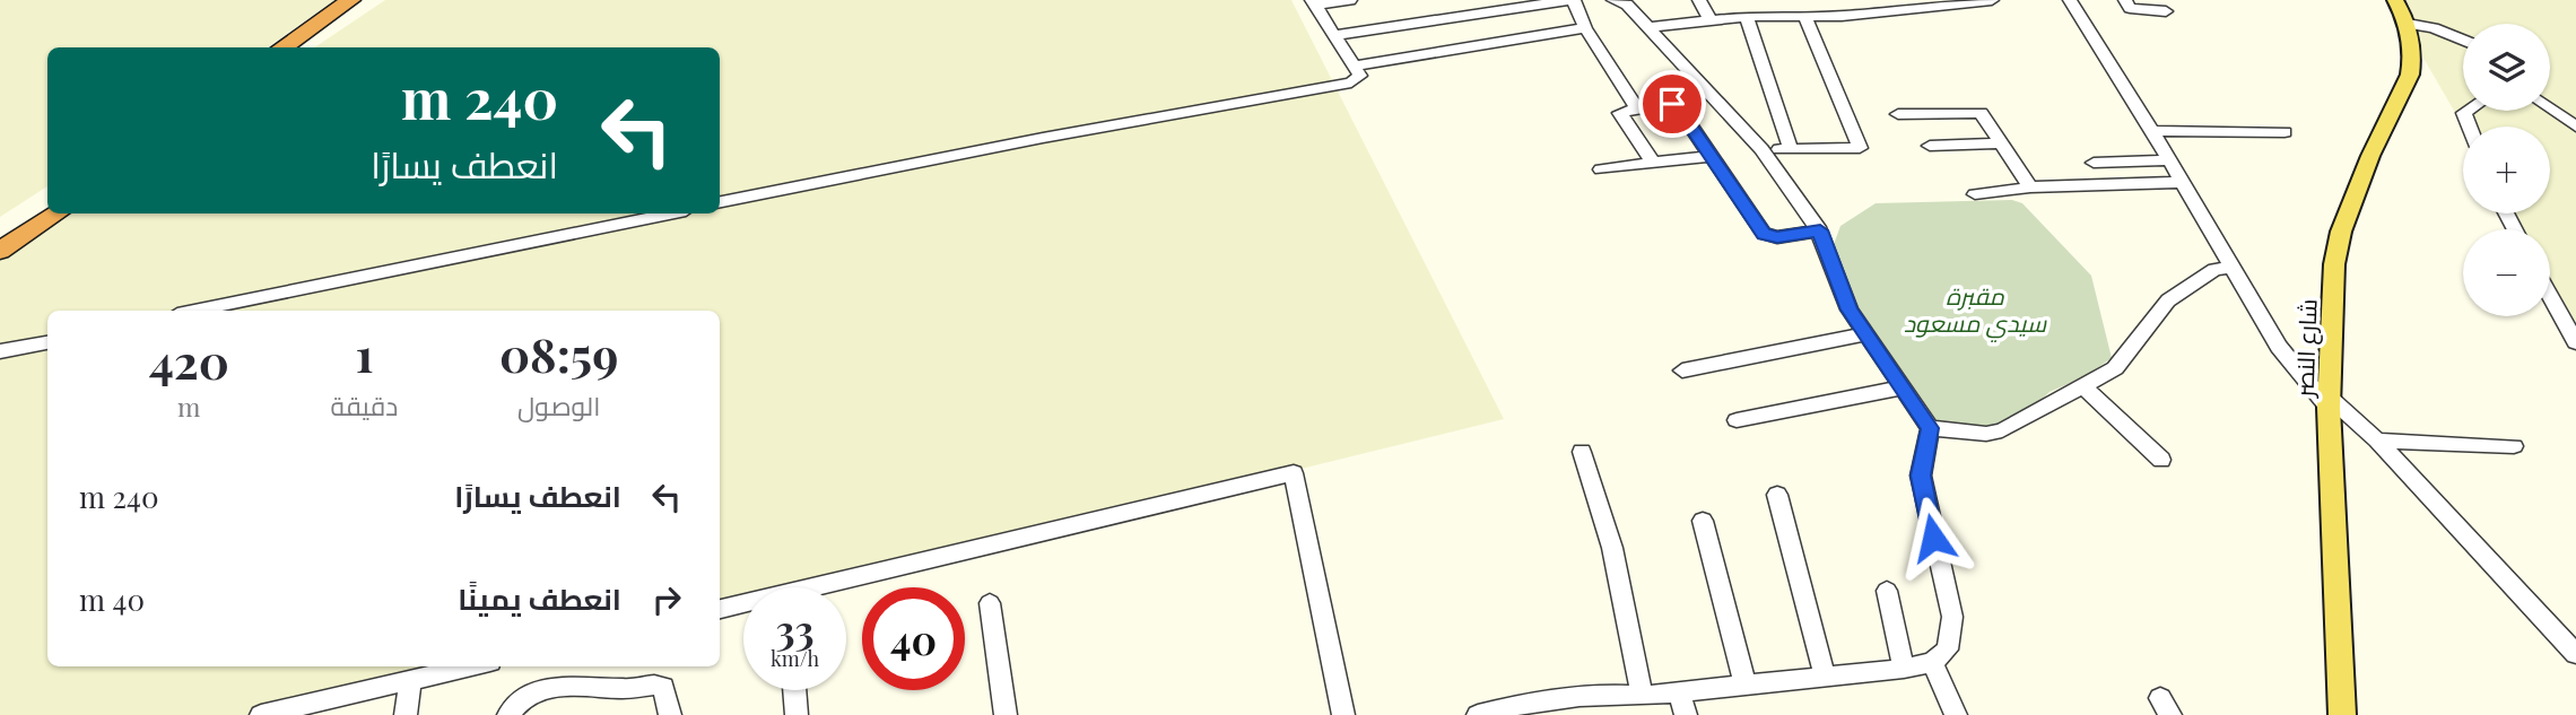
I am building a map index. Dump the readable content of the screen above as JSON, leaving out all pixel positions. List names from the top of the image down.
{
  "streets": {
    "main road": ["شارع النصر"]
  },
  "parks": ["مقبرة سيدي مسعود"],
  "page": {
    "map_buttons": ["+", "−"],
    "turn": ["240 m", "انعطف يسارًا"],
    "eta": [
      "08:59",
      "الوصول",
      "1",
      "دقيقة",
      "420",
      "m"
    ],
    "list": [
      {
        "name": "انعطف يسارًا",
        "value": "240 m"
      },
      {
        "name": "انعطف يمينًا",
        "value": "40 m"
      }
    ],
    "speed": "33 km/h",
    "limit": "40"
  }
}
